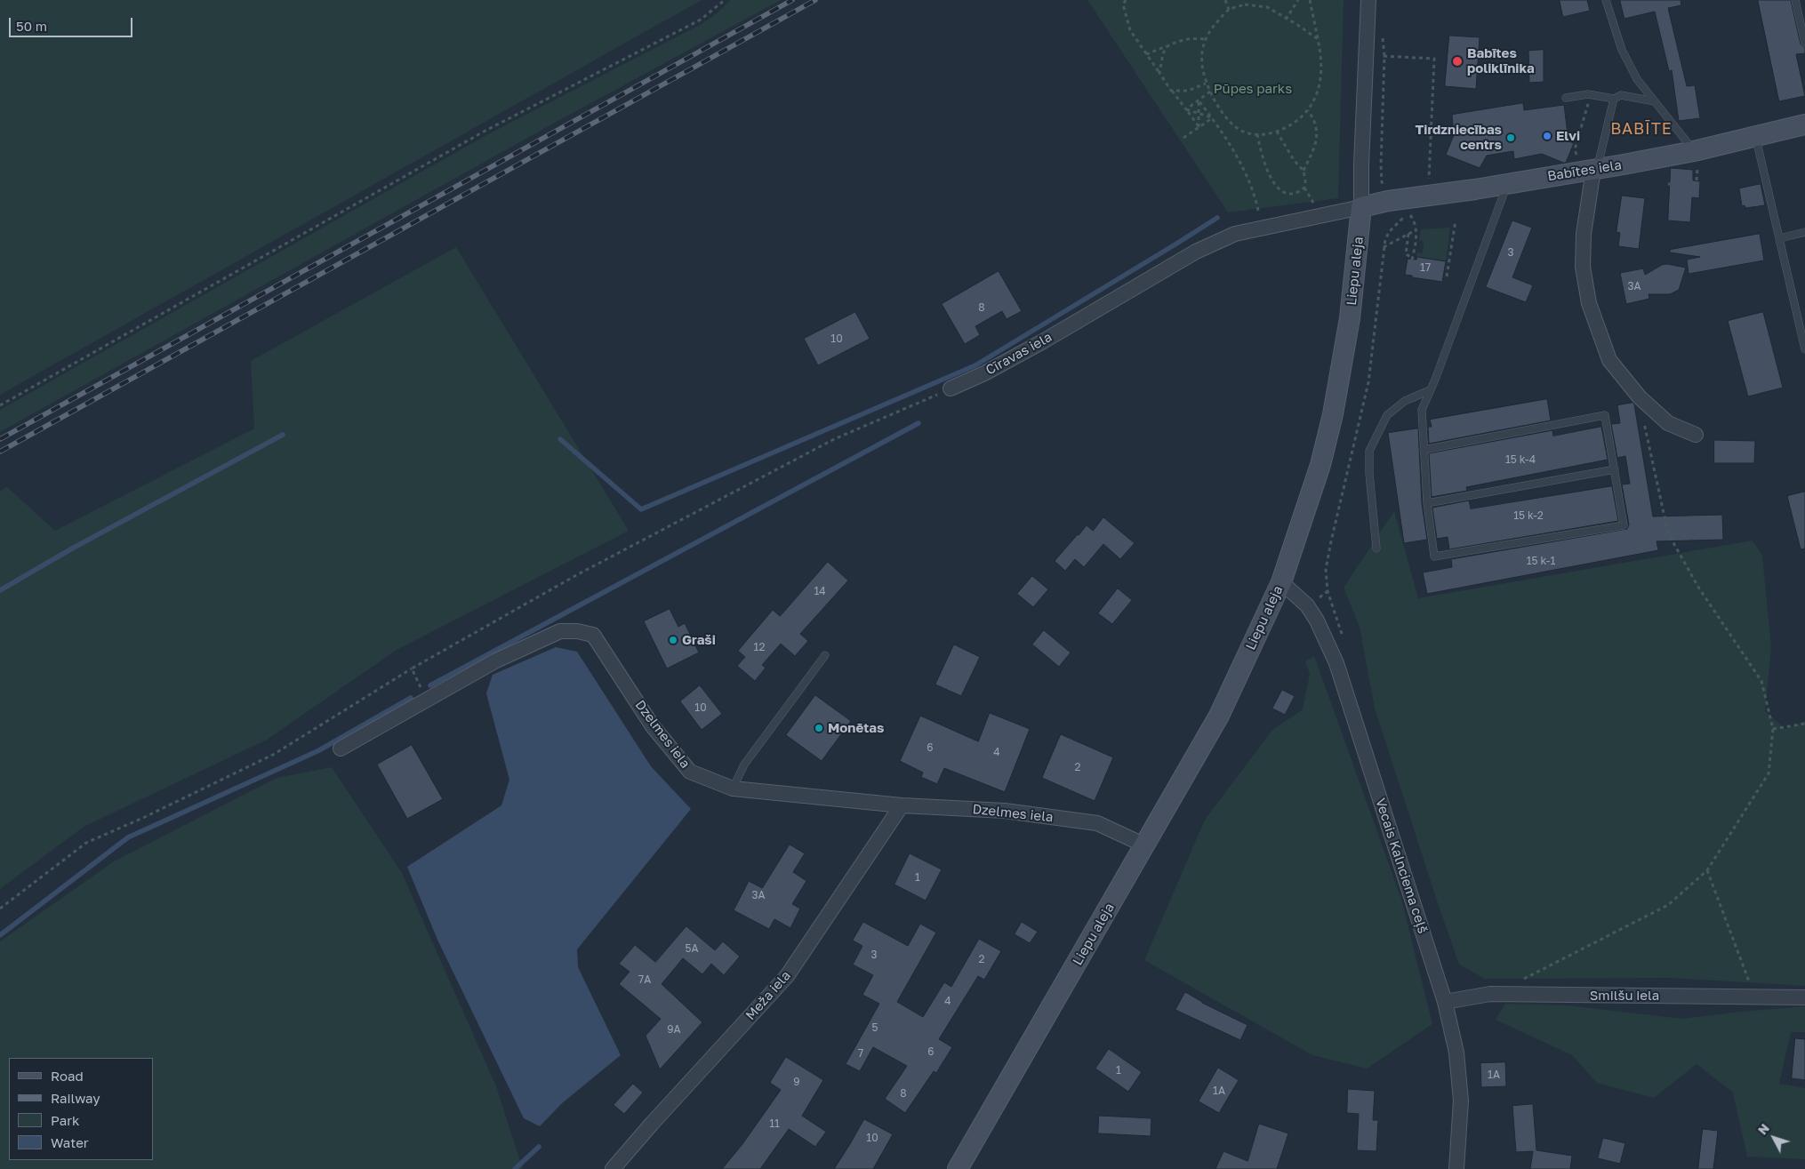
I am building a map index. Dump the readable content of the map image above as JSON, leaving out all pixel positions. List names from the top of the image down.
{
  "streets": {
    "street": [
      "Babītes iela",
      "Liepu aleja",
      "Cīravas iela",
      "Dzelmes iela",
      "Vecais Kalnciema ceļš",
      "Meža iela",
      "Smilšu iela"
    ]
  },
  "crossings": [
    ["Babītes iela", "Liepu aleja"],
    ["Babītes iela", "Cīravas iela"],
    ["Liepu aleja", "Cīravas iela"],
    ["Liepu aleja", "Dzelmes iela"],
    ["Liepu aleja", "Vecais Kalnciema ceļš"],
    ["Dzelmes iela", "Meža iela"],
    ["Vecais Kalnciema ceļš", "Smilšu iela"]
  ],
  "districts": ["BABĪTE"],
  "parks": ["Pūpes parks"],
  "places": [
    "Babītes poliklīnika",
    "Elvi",
    "Tirdzniecības centrs",
    "Graši",
    "Monētas"
  ],
  "house_numbers": [
    "3",
    "17",
    "3A",
    "8",
    "10",
    "15 k-4",
    "15 k-2",
    "15 k-1",
    "14",
    "12",
    "10",
    "6",
    "4",
    "2",
    "1",
    "3A",
    "5A",
    "3",
    "2",
    "7A",
    "4",
    "5",
    "9A",
    "6",
    "7",
    "1",
    "1A",
    "9",
    "1A",
    "8",
    "11",
    "10"
  ],
  "legend": [
    "Road",
    "Railway",
    "Park",
    "Water"
  ],
  "scale_bar": "50 m",
  "north": "top left"
}
